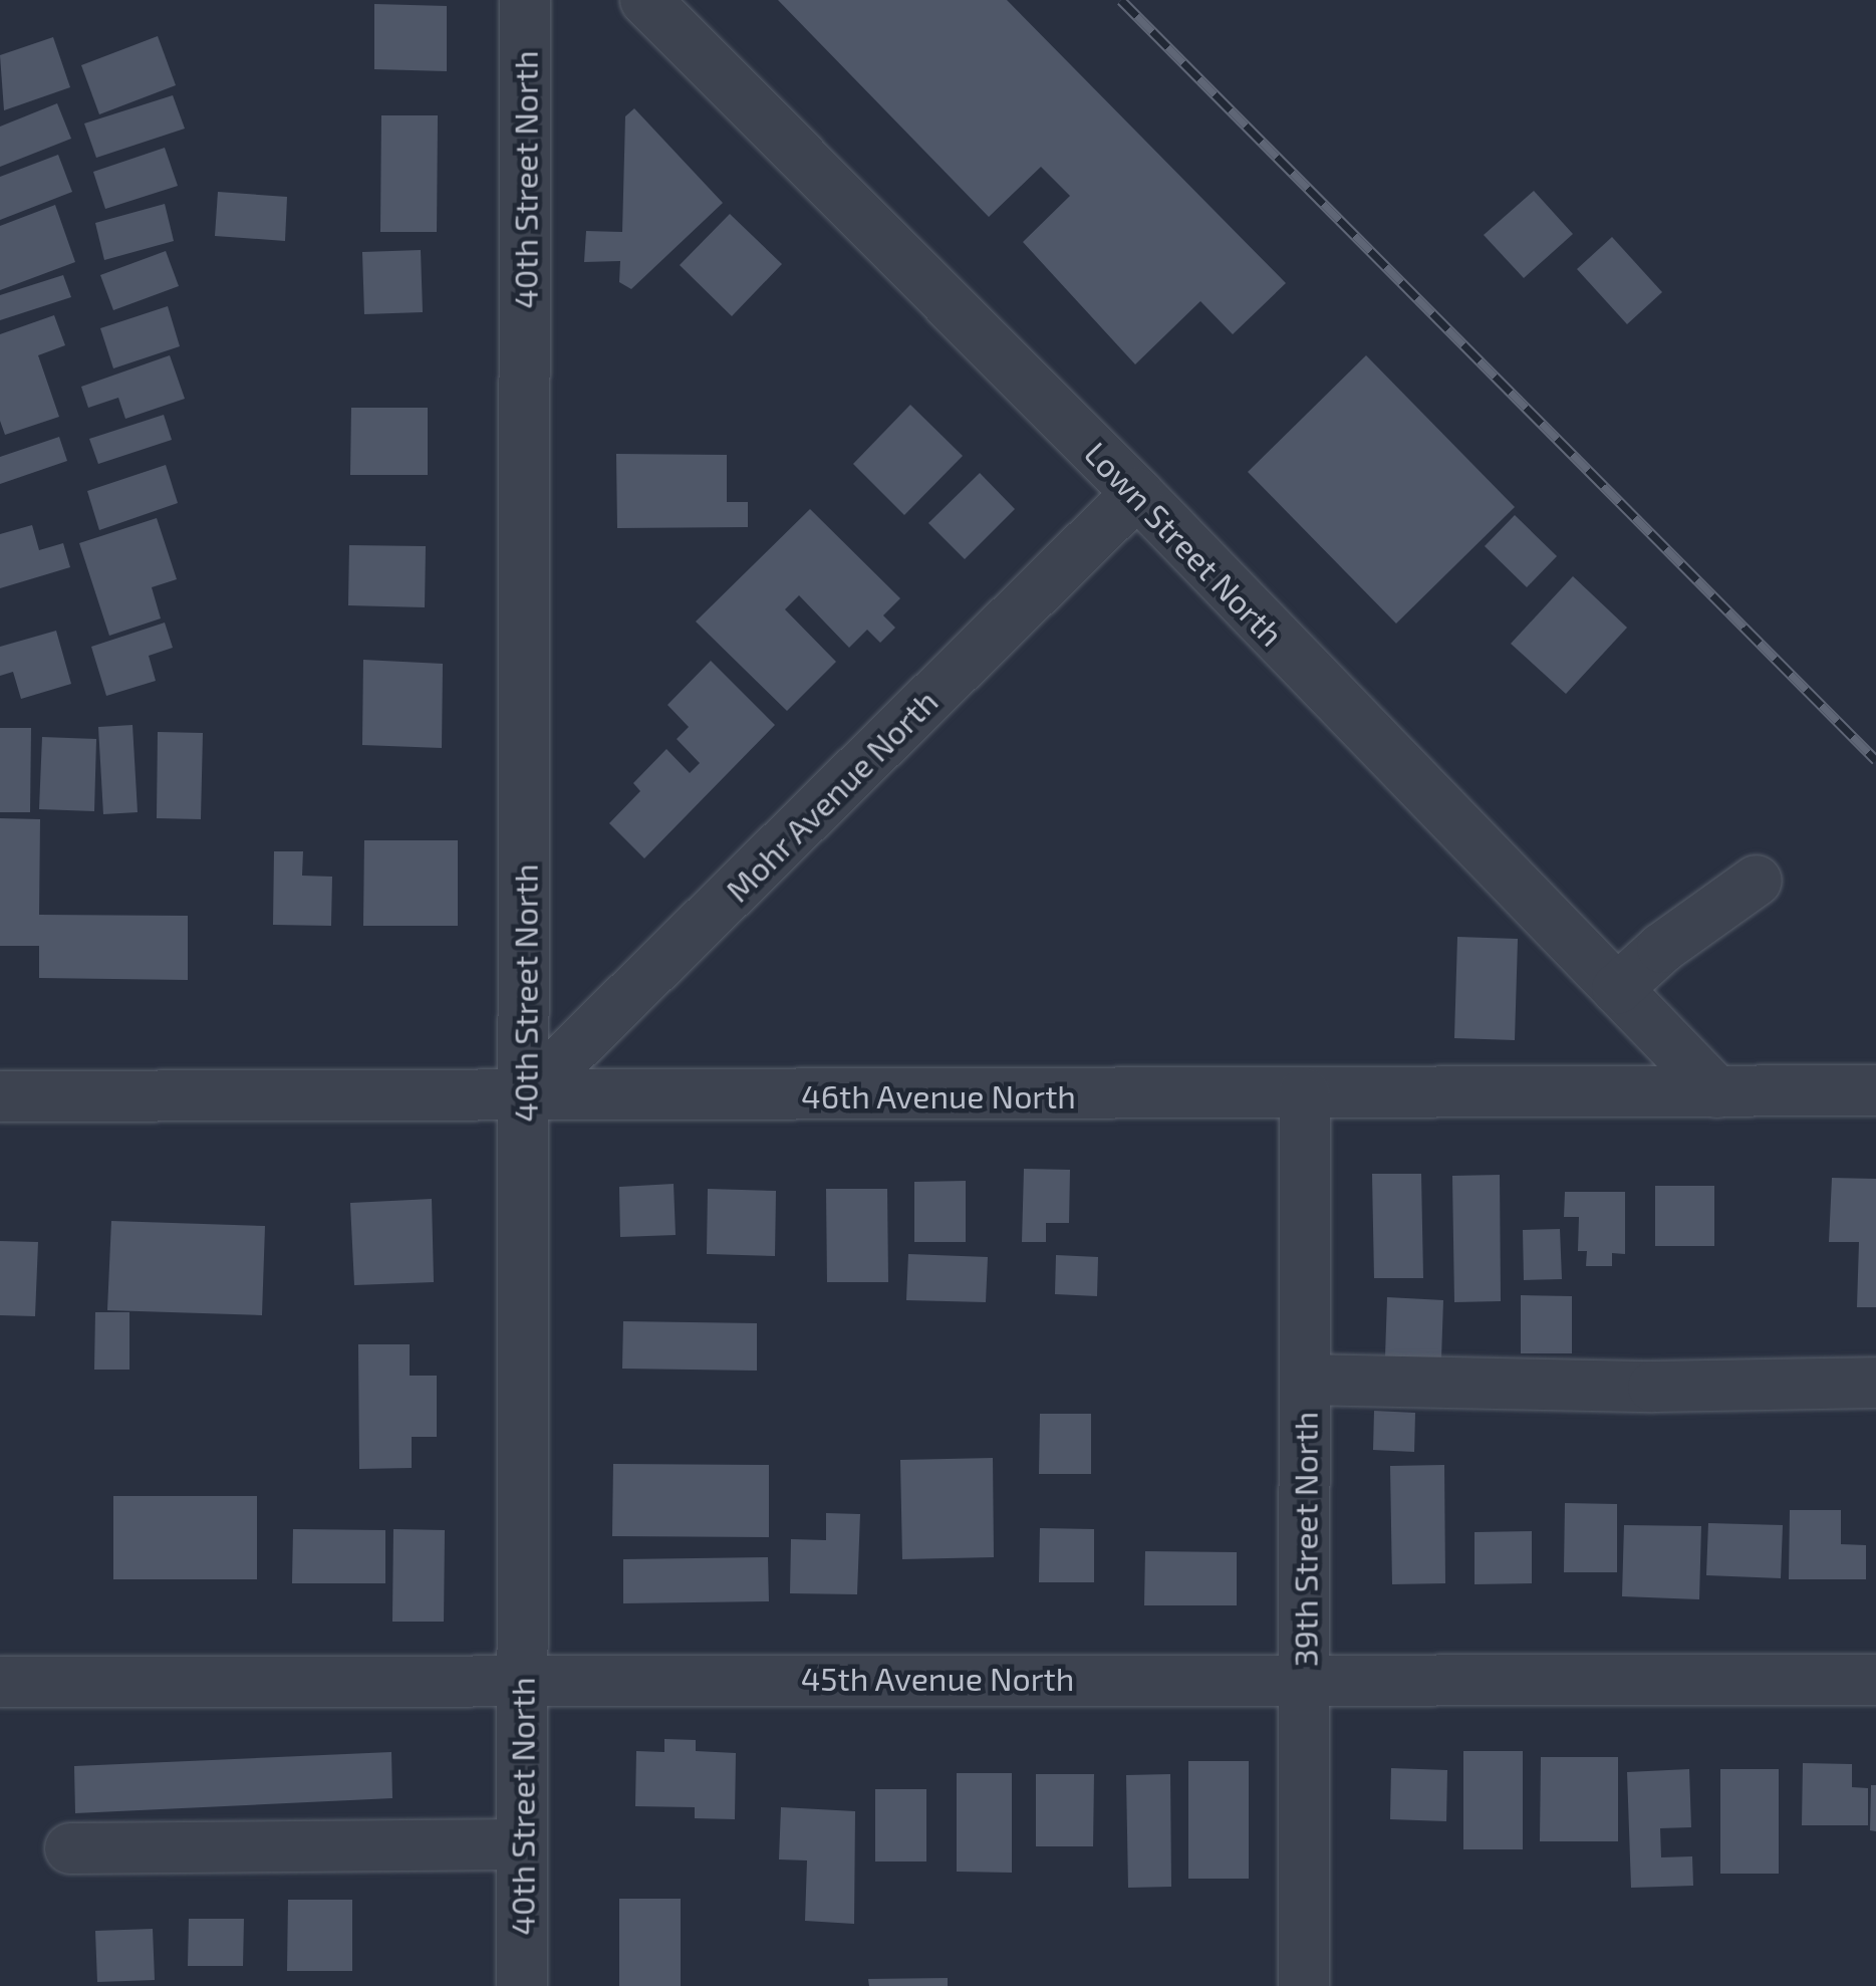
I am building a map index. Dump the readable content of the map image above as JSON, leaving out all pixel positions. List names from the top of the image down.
{
  "streets": {
    "street": [
      "40th Street North",
      "Lown Street North",
      "Mohr Avenue North",
      "46th Avenue North",
      "39th Street North",
      "45th Avenue North"
    ]
  },
  "crossings": [
    ["40th Street North", "Mohr Avenue North"],
    ["40th Street North", "46th Avenue North"],
    ["40th Street North", "45th Avenue North"],
    ["Lown Street North", "Mohr Avenue North"],
    ["Lown Street North", "46th Avenue North"],
    ["Mohr Avenue North", "46th Avenue North"],
    ["46th Avenue North", "39th Street North"],
    ["39th Street North", "45th Avenue North"]
  ]
}
